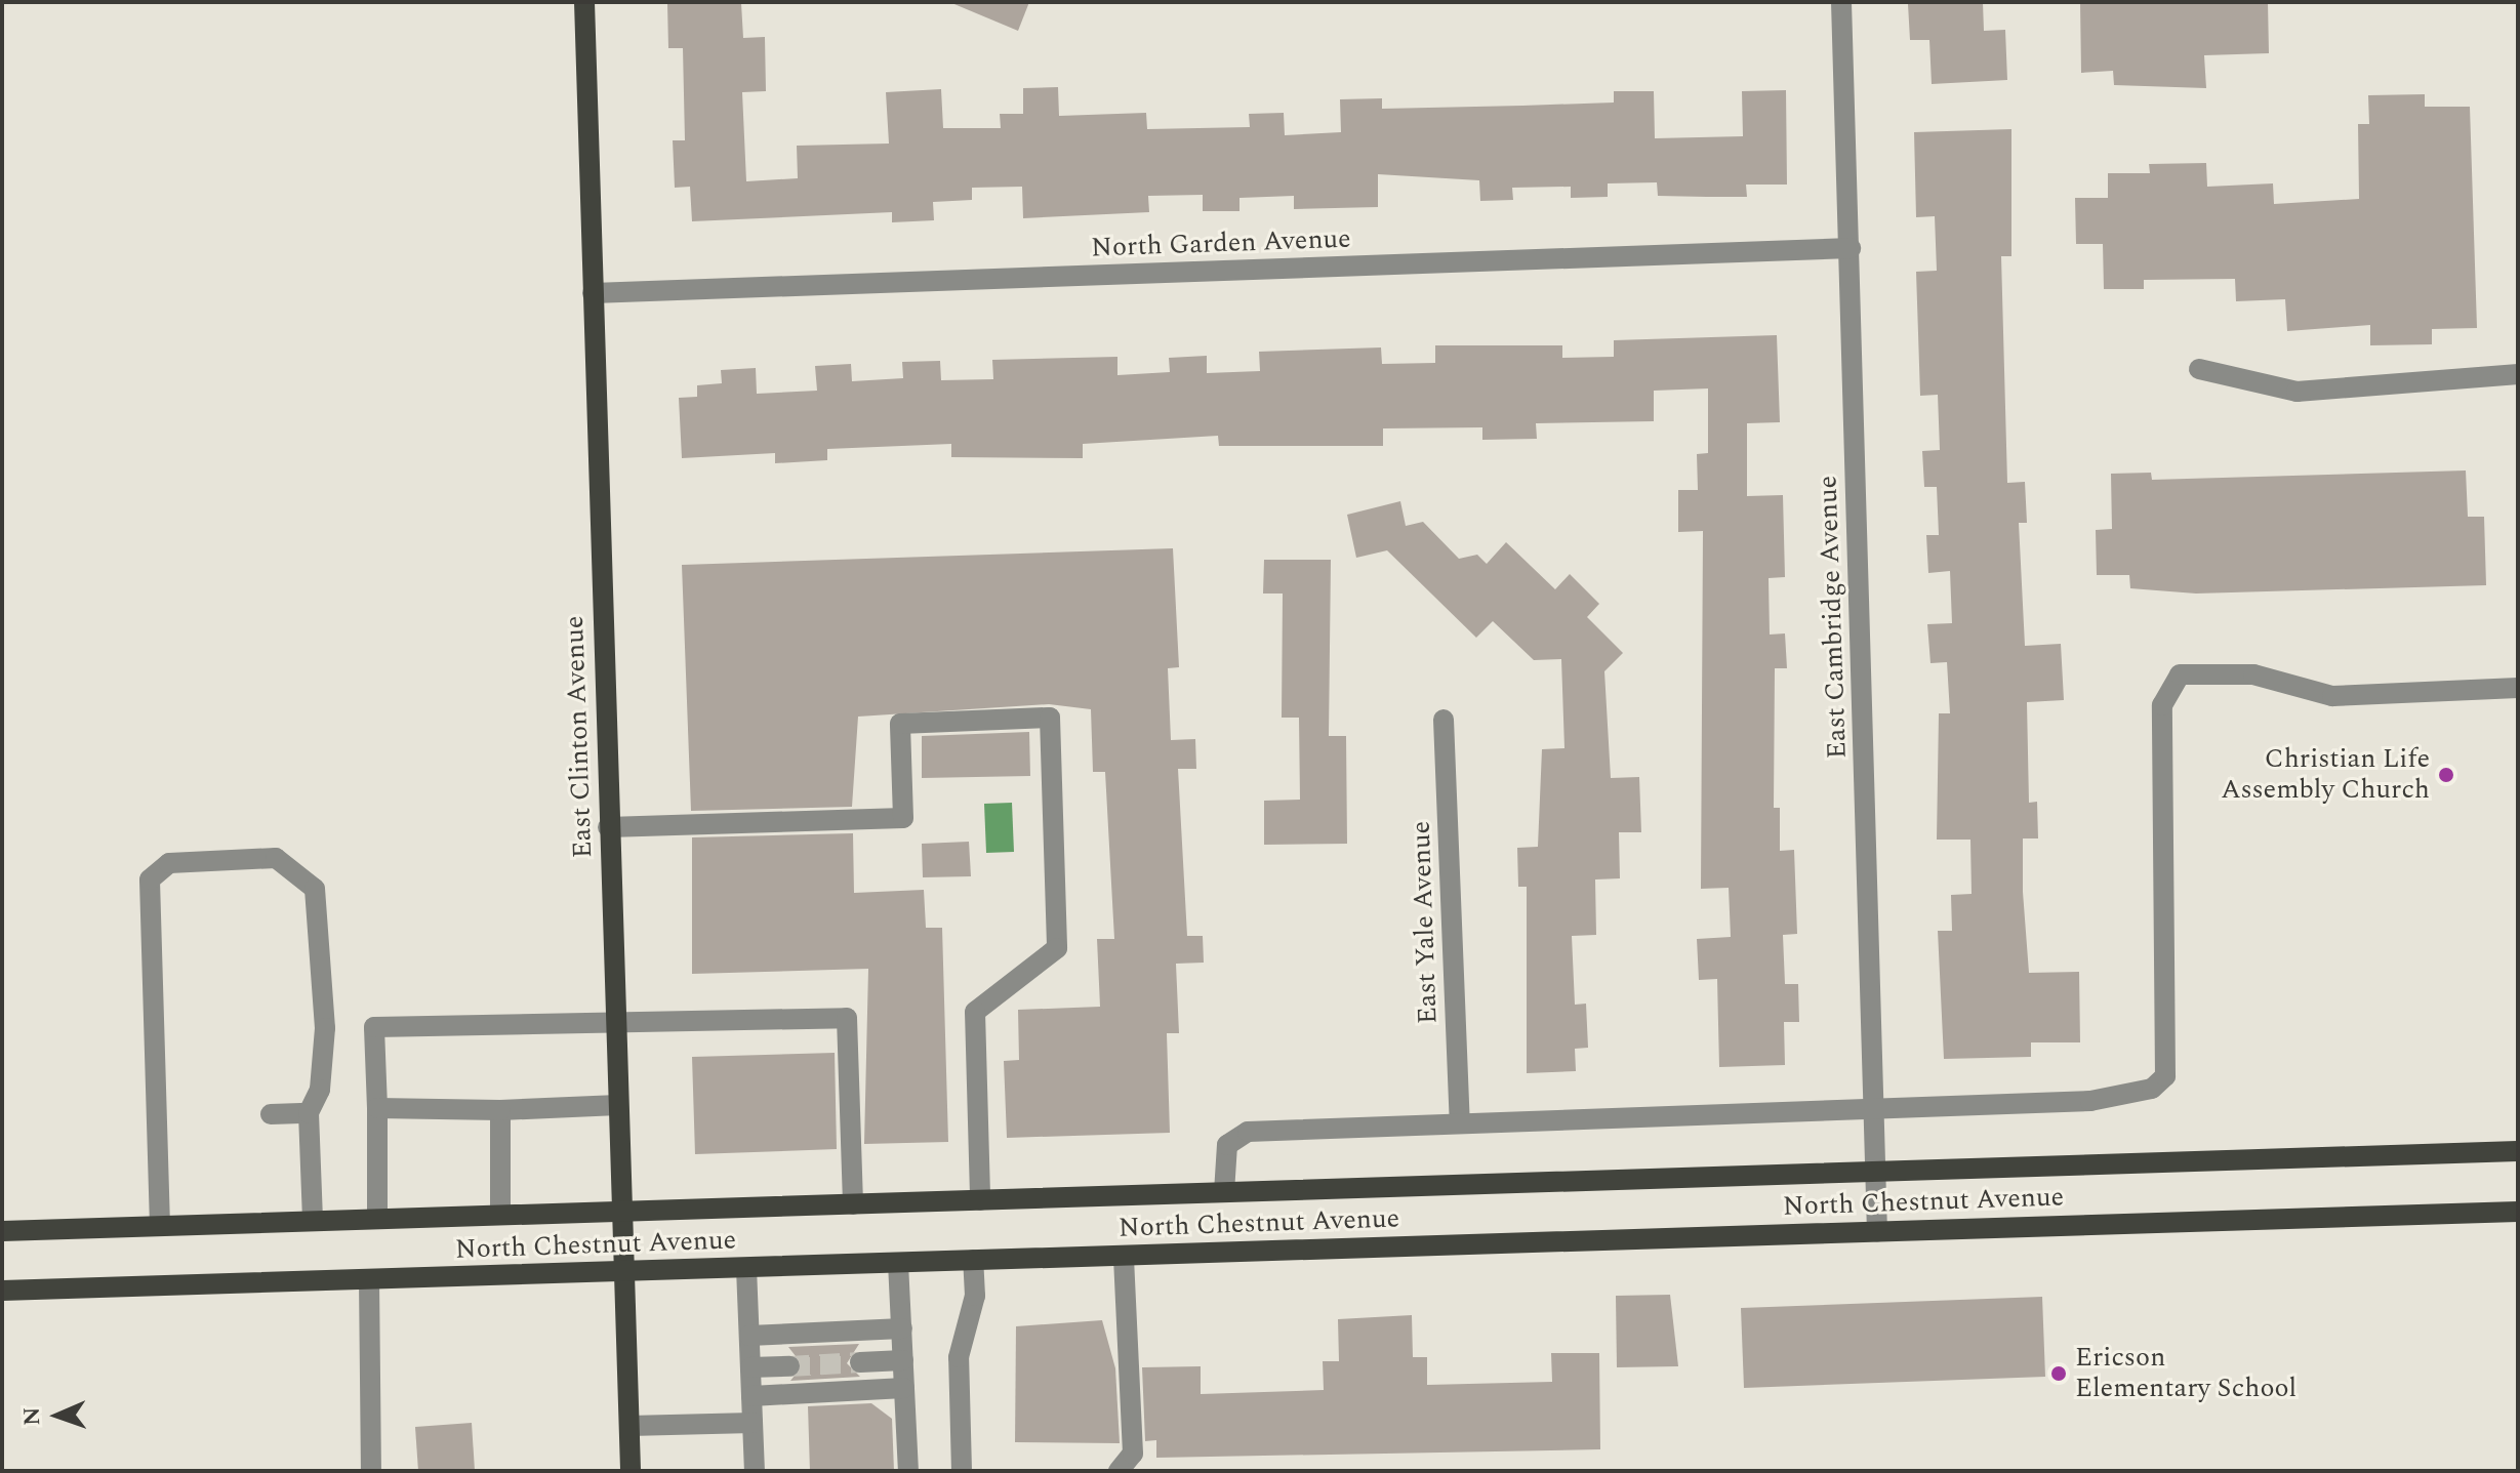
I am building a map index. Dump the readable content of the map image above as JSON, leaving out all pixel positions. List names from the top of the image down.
{
  "streets": {
    "main road": ["East Clinton Avenue", "North Chestnut Avenue"],
    "street": ["North Garden Avenue", "East Cambridge Avenue", "East Yale Avenue"]
  },
  "crossings": [
    ["North Garden Avenue", "East Cambridge Avenue"],
    ["North Garden Avenue", "East Clinton Avenue"],
    ["East Cambridge Avenue", "North Chestnut Avenue"],
    ["East Clinton Avenue", "North Chestnut Avenue"],
    ["East Yale Avenue", "North Chestnut Avenue"]
  ],
  "places": ["Christian Life Assembly Church", "Ericson Elementary School"],
  "north": "left"
}
